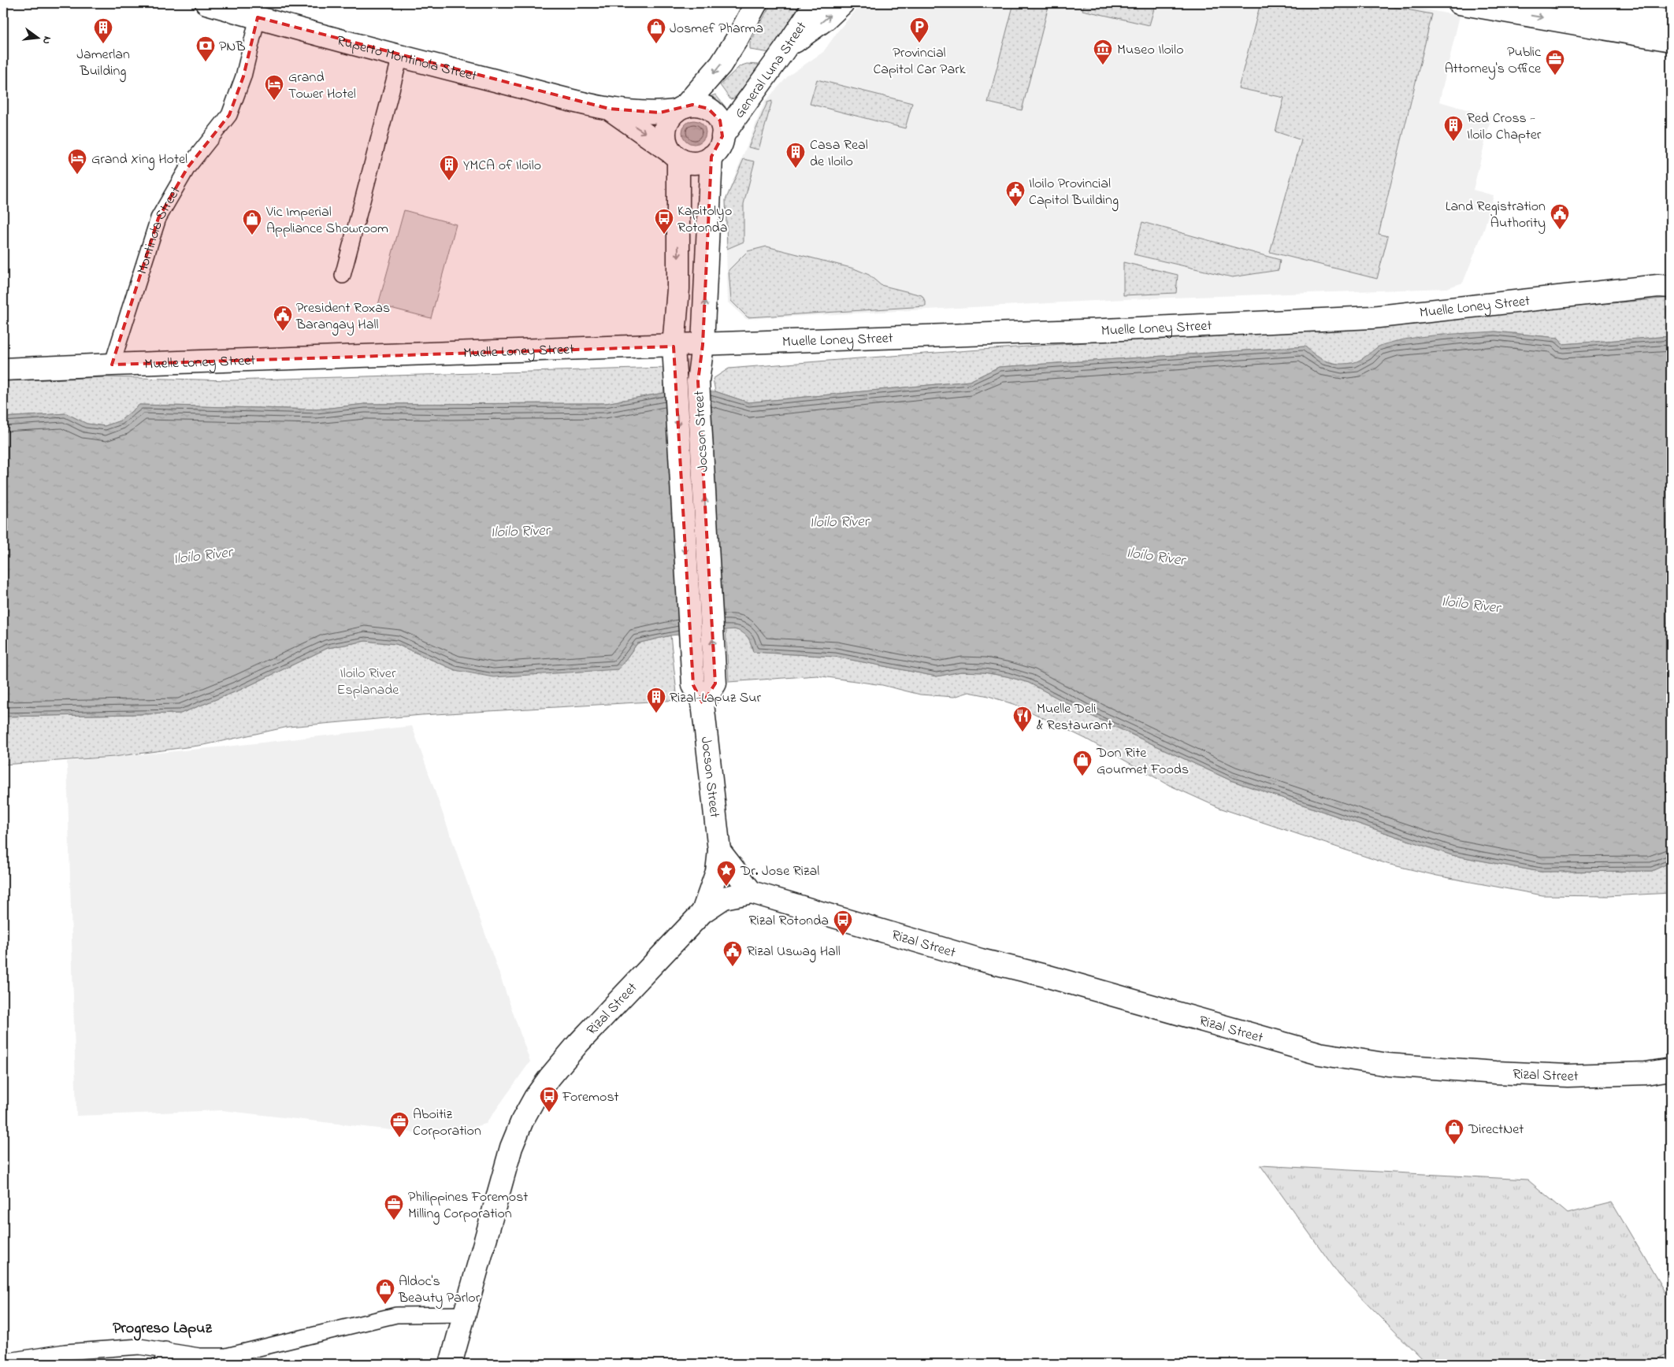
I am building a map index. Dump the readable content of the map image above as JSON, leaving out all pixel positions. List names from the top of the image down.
{
  "streets": {
    "main road": [
      "Ruperto Montinola Street",
      "General Luna Street",
      "Muelle Loney Street",
      "Jocson Street",
      "Rizal Street"
    ],
    "street": ["Montinola Street"]
  },
  "crossings": [
    ["Ruperto Montinola Street", "General Luna Street"],
    ["Ruperto Montinola Street", "Montinola Street"],
    ["Ruperto Montinola Street", "Jocson Street"],
    ["General Luna Street", "Jocson Street"],
    ["Montinola Street", "Muelle Loney Street"],
    ["Muelle Loney Street", "Jocson Street"],
    ["Jocson Street", "Rizal Street"]
  ],
  "districts": ["Progreso Lapuz"],
  "water": ["Iloilo River"],
  "parks": ["Iloilo River Esplanade"],
  "places": {
    "parking": ["Provincial Capitol Car Park"],
    "building": [
      "Jamerlan Building",
      "Red Cross - Iloilo Chapter",
      "Casa Real de Iloilo",
      "YMCA of Iloilo",
      "Rizal-Lapuz Sur"
    ],
    "shop": [
      "Josmef Pharma",
      "Vic Imperial Appliance Showroom",
      "Don Rite Gourmet Foods",
      "DirectNet",
      "Aldoc's Beauty Parlor"
    ],
    "bank": ["PNB"],
    "museum": ["Museo Iloilo"],
    "office": ["Public Attorney's Office", "Aboitiz Corporation", "Philippines Foremost Milling Corporation"],
    "hotel": ["Grand Tower Hotel", "Grand Xing Hotel"],
    "public building": [
      "Iloilo Provincial Capitol Building",
      "Land Registration Authority",
      "President Roxas Barangay Hall",
      "Rizal Uswag Hall"
    ],
    "bus stop": ["Kapitolyo Rotonda", "Rizal Rotonda", "Foremost"],
    "restaurant": ["Muelle Deli & Restaurant"],
    "place": ["Dr. Jose Rizal"]
  },
  "north": "right"
}
